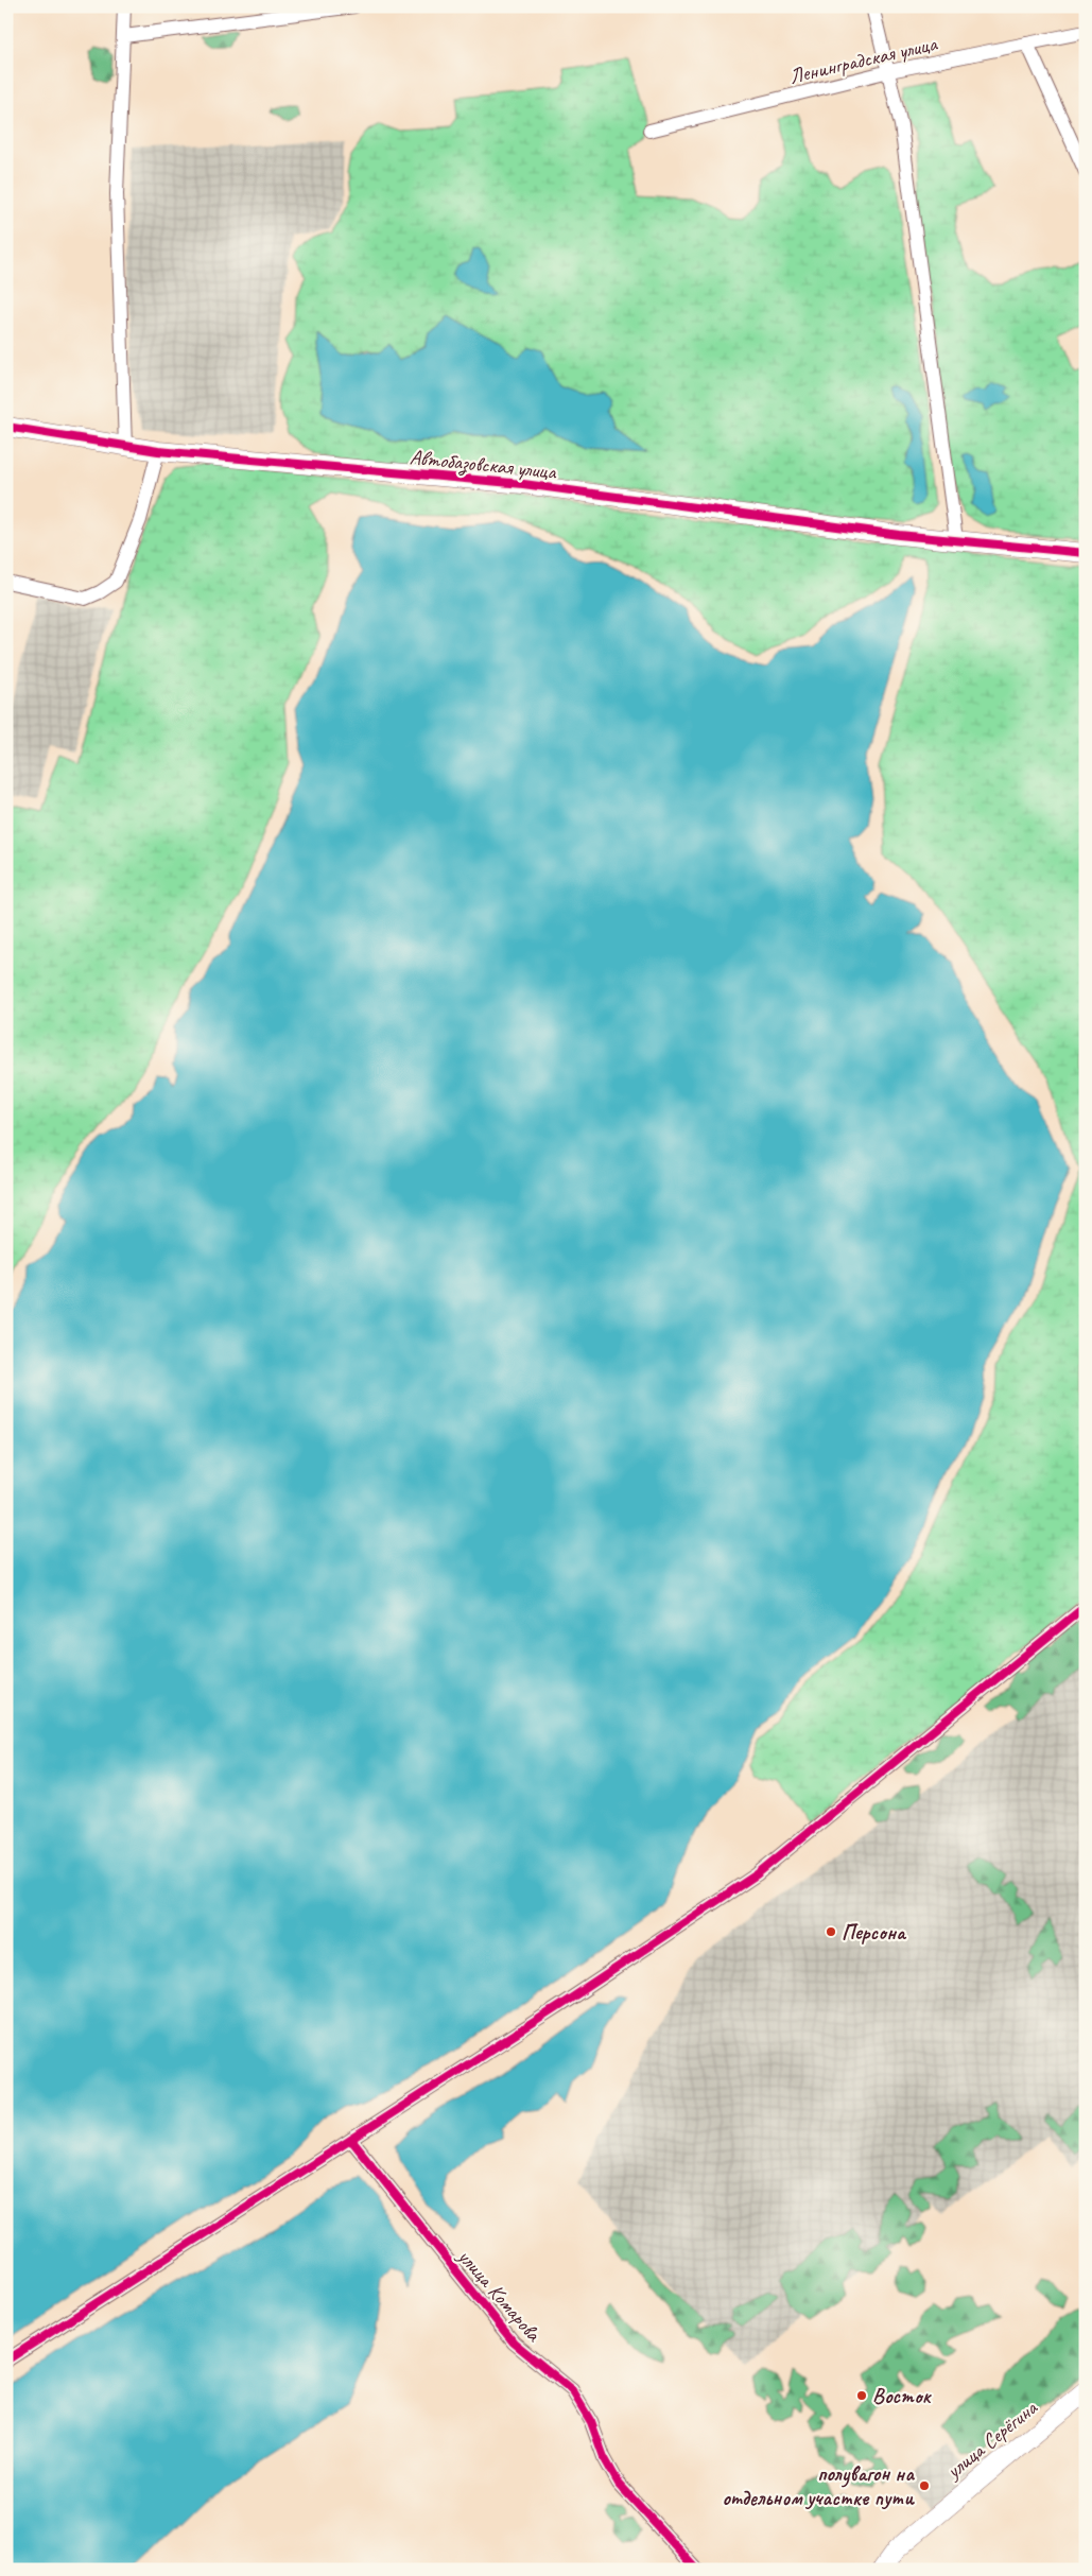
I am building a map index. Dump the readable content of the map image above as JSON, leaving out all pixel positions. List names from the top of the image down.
{
  "streets": {
    "street": [
      "Ленинградская улица",
      "Автобазовская улица",
      "улица Комарова",
      "улица Серёгина"
    ]
  },
  "places": ["Персона", "Восток", "полувагон на отдельном участке пути"]
}
